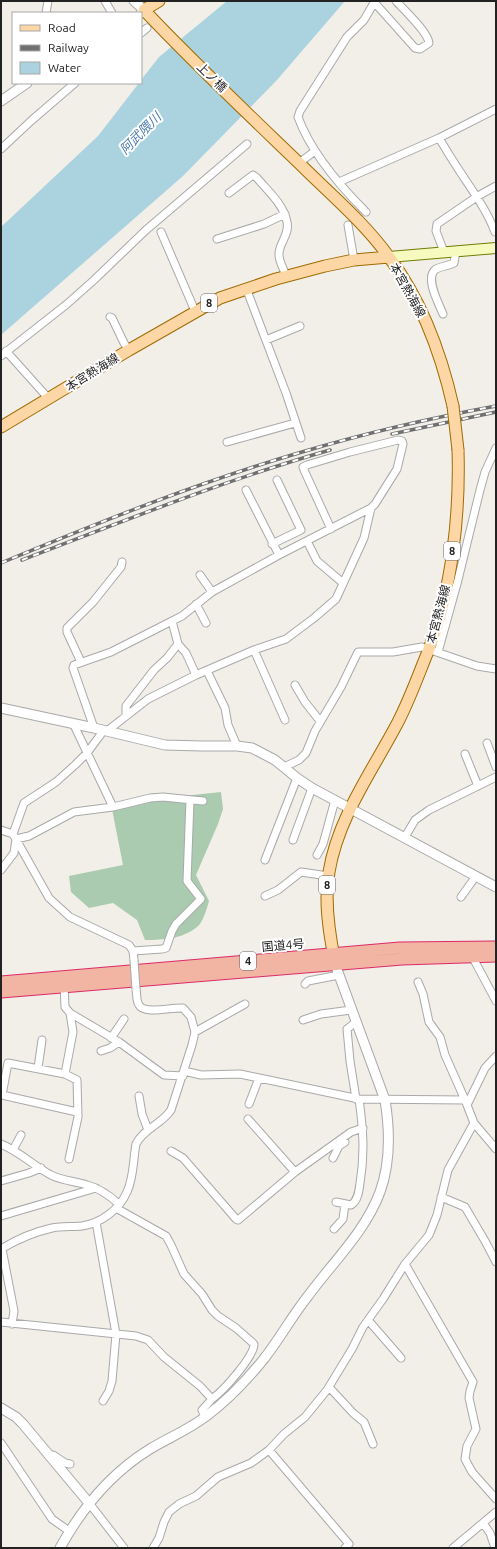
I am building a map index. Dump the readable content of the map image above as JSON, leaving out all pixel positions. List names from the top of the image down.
{
  "streets": {
    "highway": ["国道4号", "4"],
    "main road": ["上ノ橋", "本宮熱海線", "8"]
  },
  "crossings": [
    ["上ノ橋", "本宮熱海線"],
    ["本宮熱海線", "国道4号"]
  ],
  "water": ["阿武隈川"],
  "legend": ["Road", "Railway", "Water"]
}
